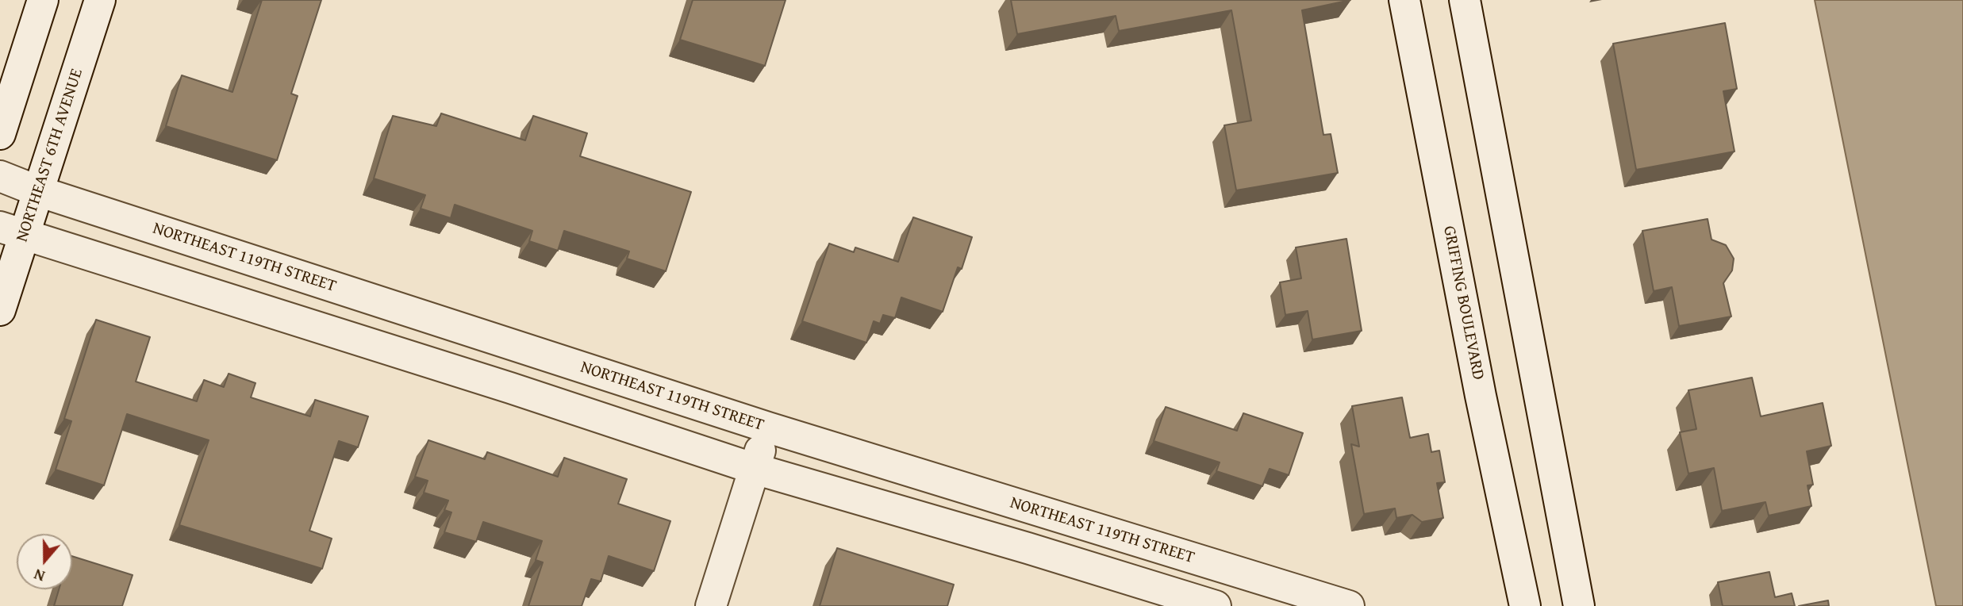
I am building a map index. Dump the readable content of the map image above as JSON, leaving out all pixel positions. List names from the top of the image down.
{
  "streets": {
    "street": ["NORTHEAST 6TH AVENUE", "NORTHEAST 119TH STREET", "GRIFFING BOULEVARD"]
  },
  "crossings": [
    ["NORTHEAST 6TH AVENUE", "NORTHEAST 119TH STREET"]
  ],
  "north": "bottom"
}
